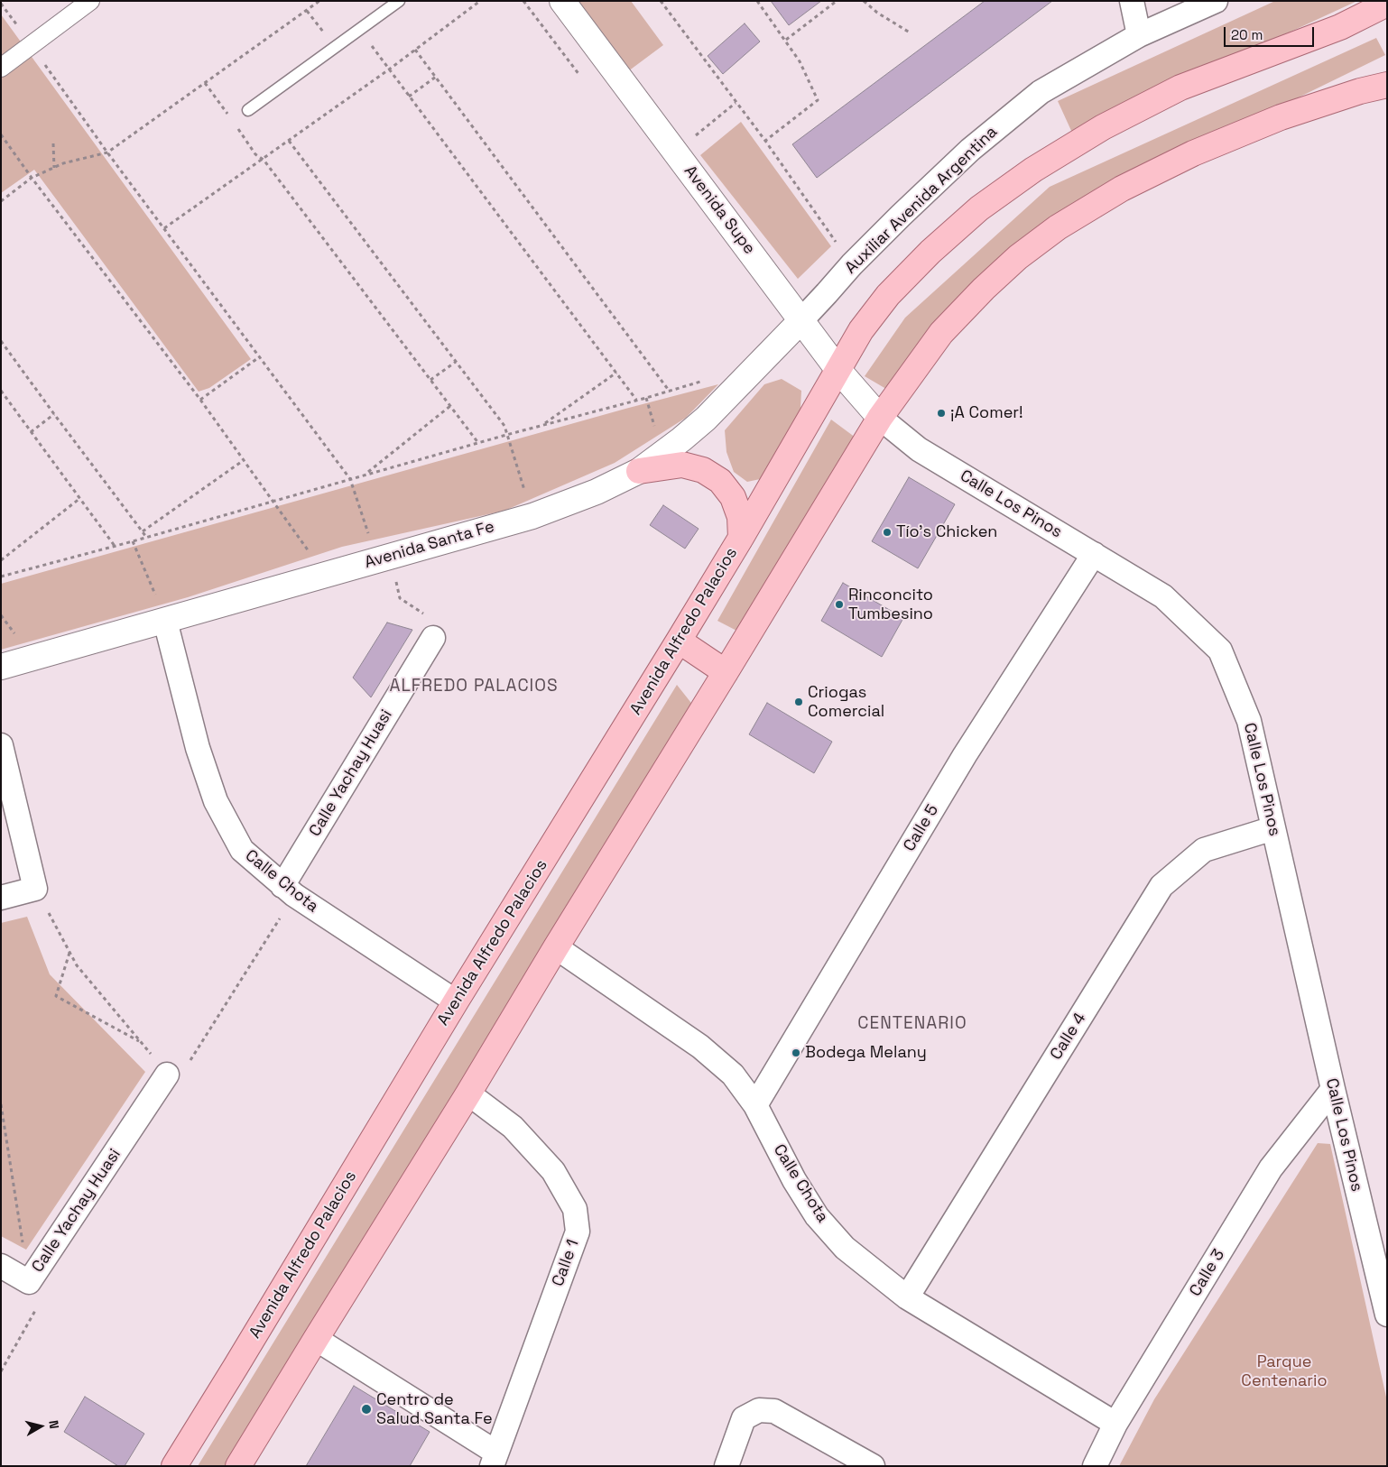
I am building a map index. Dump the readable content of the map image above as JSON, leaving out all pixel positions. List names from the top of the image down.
{
  "streets": {
    "main road": ["Avenida Alfredo Palacios"],
    "street": [
      "Auxiliar Avenida Argentina",
      "Avenida Supe",
      "Calle Los Pinos",
      "Avenida Santa Fe",
      "Calle Yachay Huasi",
      "Calle 5",
      "Calle Chota",
      "Calle 4",
      "Calle 1",
      "Calle 3"
    ]
  },
  "crossings": [
    ["Auxiliar Avenida Argentina", "Avenida Supe"],
    ["Auxiliar Avenida Argentina", "Avenida Santa Fe"],
    ["Avenida Supe", "Calle Los Pinos"],
    ["Avenida Supe", "Avenida Santa Fe"],
    ["Avenida Supe", "Avenida Alfredo Palacios"],
    ["Calle Los Pinos", "Calle 5"],
    ["Calle Los Pinos", "Calle 4"],
    ["Calle Los Pinos", "Calle 3"],
    ["Avenida Santa Fe", "Calle Chota"],
    ["Avenida Alfredo Palacios", "Calle Chota"],
    ["Calle Yachay Huasi", "Calle Chota"],
    ["Calle 5", "Calle Chota"],
    ["Calle Chota", "Calle 4"],
    ["Calle Chota", "Calle 3"]
  ],
  "districts": ["ALFREDO PALACIOS", "CENTENARIO"],
  "parks": ["Parque Centenario"],
  "places": [
    "¡A Comer!",
    "Tío's Chicken",
    "Rinconcito Tumbesino",
    "Criogas Comercial",
    "Bodega Melany",
    "Centro de Salud Santa Fe"
  ],
  "scale_bar": "20 m",
  "north": "right"
}
